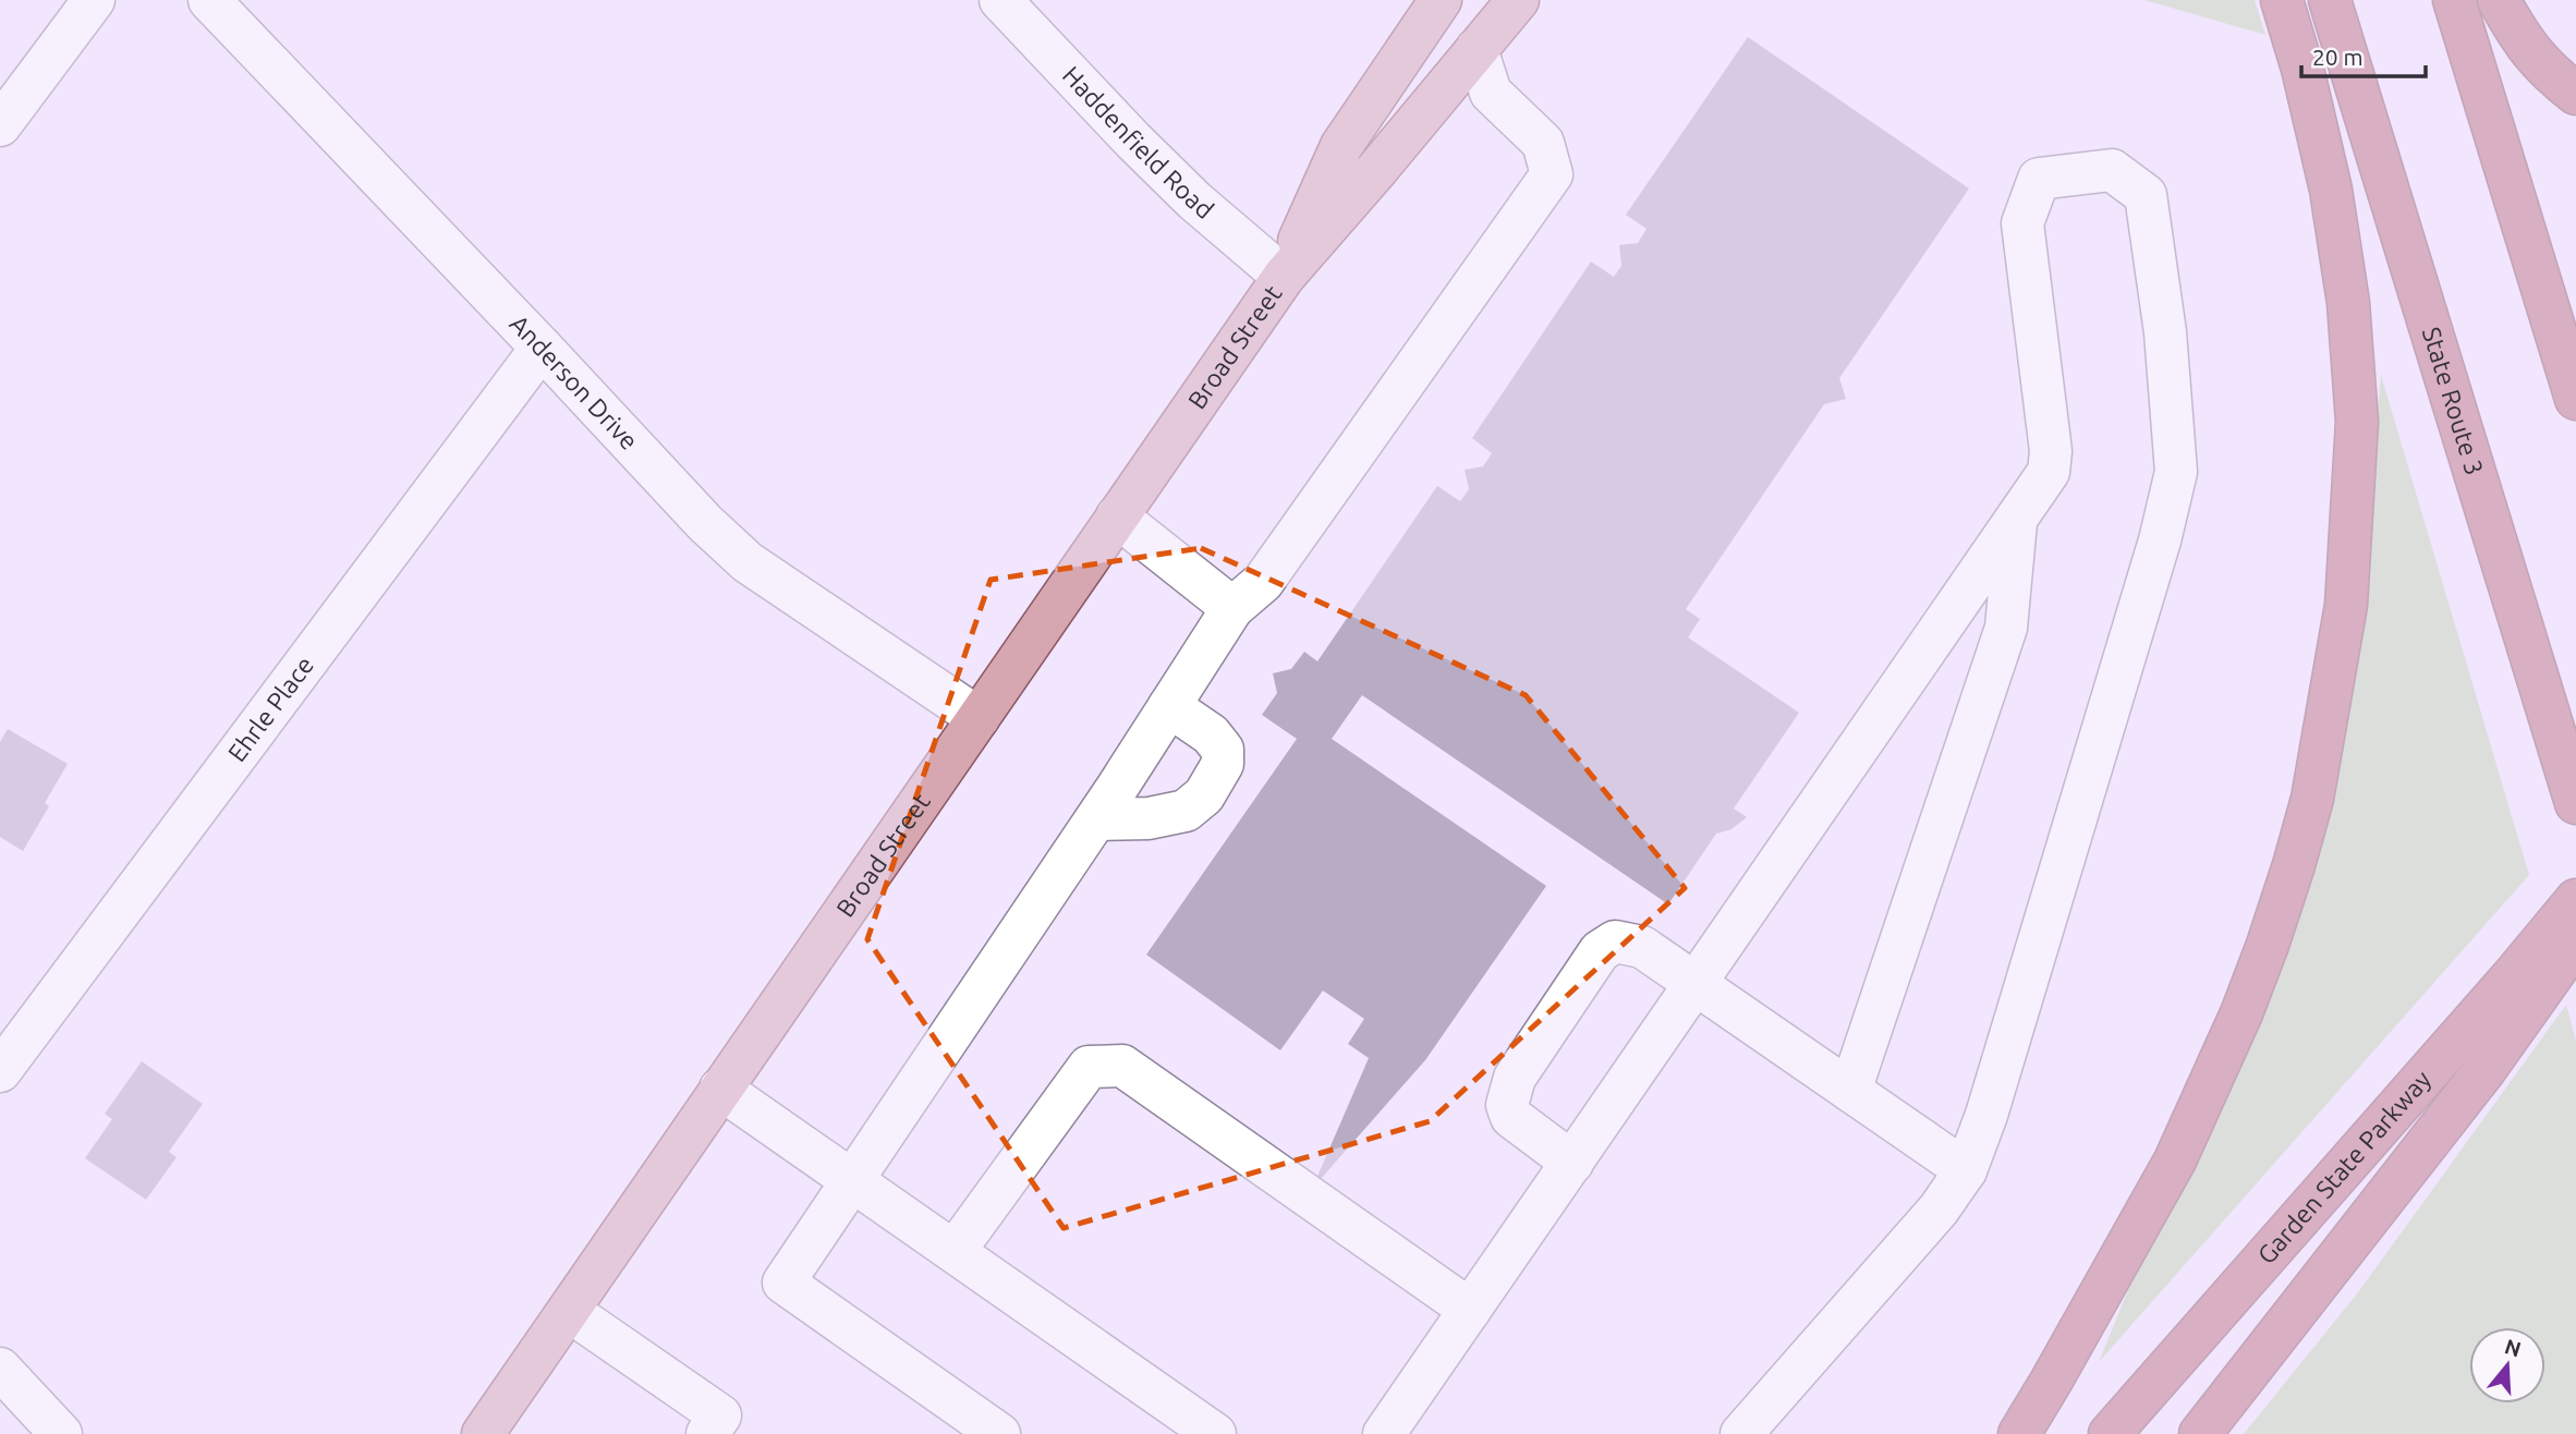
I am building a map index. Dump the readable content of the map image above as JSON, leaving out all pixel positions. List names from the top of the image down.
{
  "streets": {
    "highway": ["State Route 3", "Garden State Parkway"],
    "main road": ["Broad Street"],
    "street": ["Haddenfield Road", "Anderson Drive", "Ehrle Place"]
  },
  "crossings": [
    ["Haddenfield Road", "Broad Street"],
    ["Broad Street", "Anderson Drive"],
    ["Anderson Drive", "Ehrle Place"]
  ],
  "scale_bar": "20 m",
  "north": "top"
}
